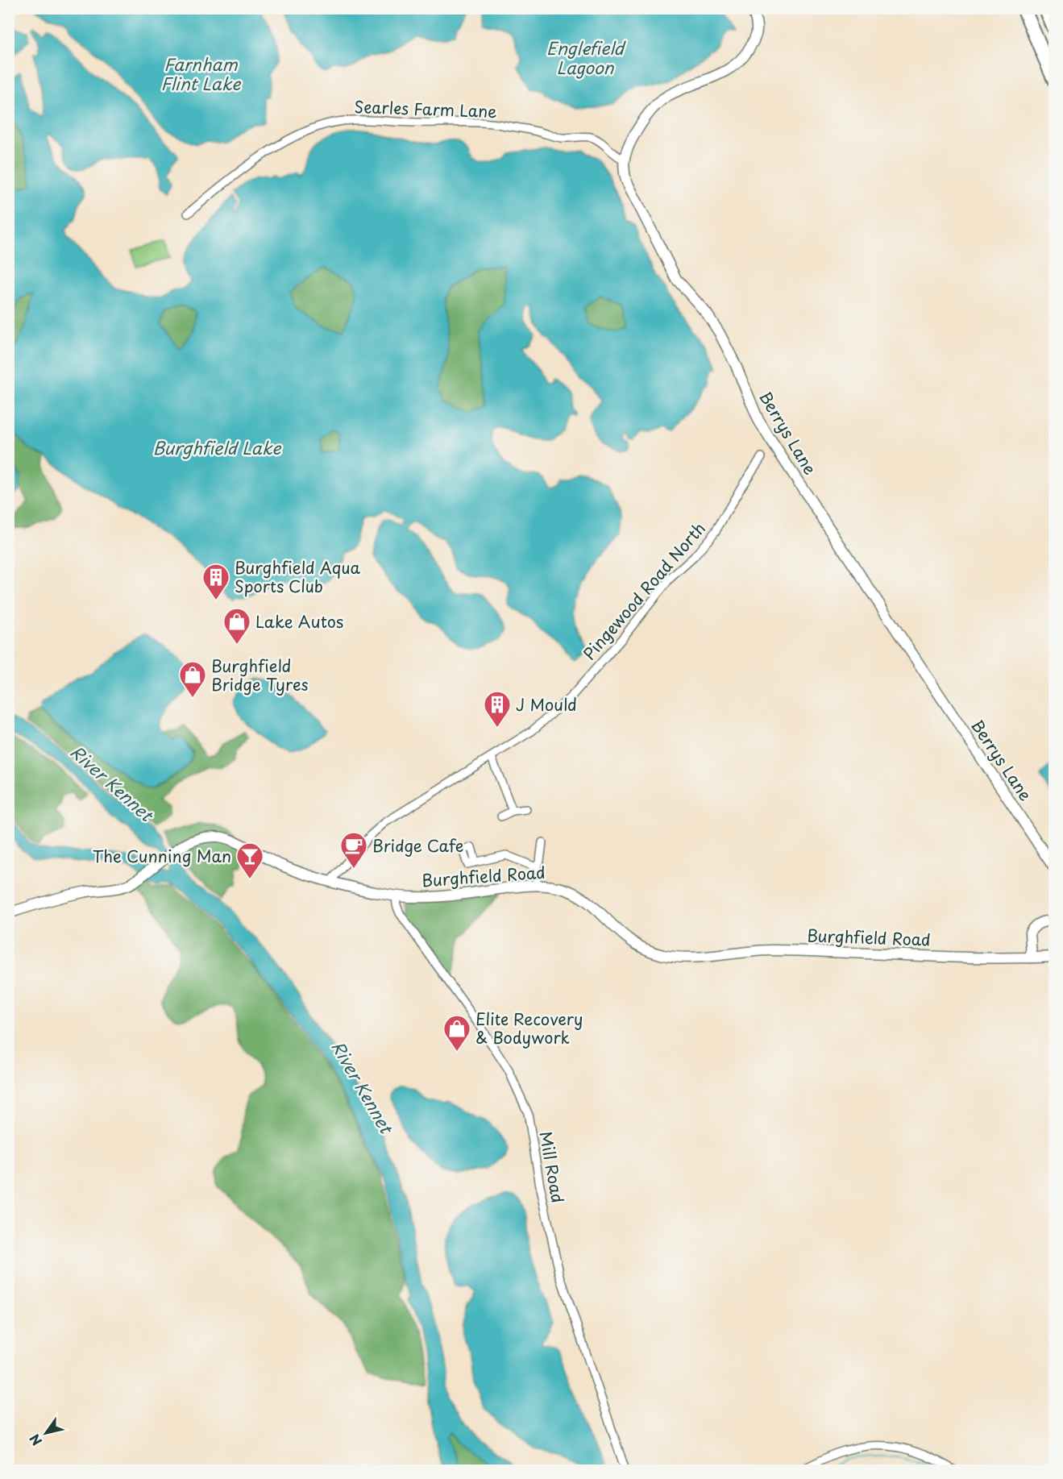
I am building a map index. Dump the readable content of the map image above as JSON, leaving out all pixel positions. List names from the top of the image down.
{
  "streets": {
    "street": [
      "Searles Farm Lane",
      "Berrys Lane",
      "Pingewood Road North",
      "Burghfield Road",
      "Mill Road"
    ]
  },
  "crossings": [
    ["Searles Farm Lane", "Berrys Lane"],
    ["Pingewood Road North", "Burghfield Road"],
    ["Burghfield Road", "Mill Road"]
  ],
  "water": [
    "Englefield Lagoon",
    "Farnham Flint Lake",
    "Burghfield Lake",
    "River Kennet"
  ],
  "places": {
    "building": ["Burghfield Aqua Sports Club", "J Mould"],
    "shop": ["Lake Autos", "Burghfield Bridge Tyres", "Elite Recovery & Bodywork"],
    "cafe": ["Bridge Cafe"],
    "bar": ["The Cunning Man"]
  },
  "north": "bottom left"
}
